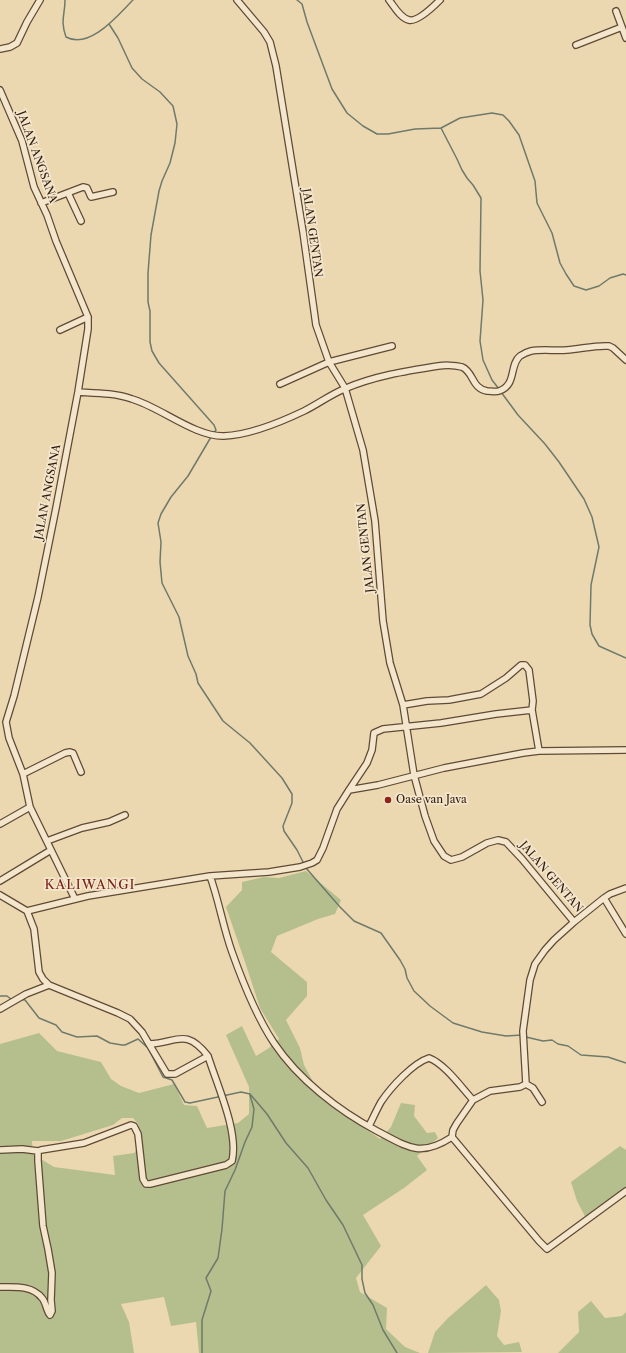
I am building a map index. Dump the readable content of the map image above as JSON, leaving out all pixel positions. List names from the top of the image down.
{
  "streets": {
    "street": ["JALAN ANGSANA", "JALAN GENTAN"]
  },
  "districts": ["KALIWANGI"],
  "places": ["Oase van Java"]
}
